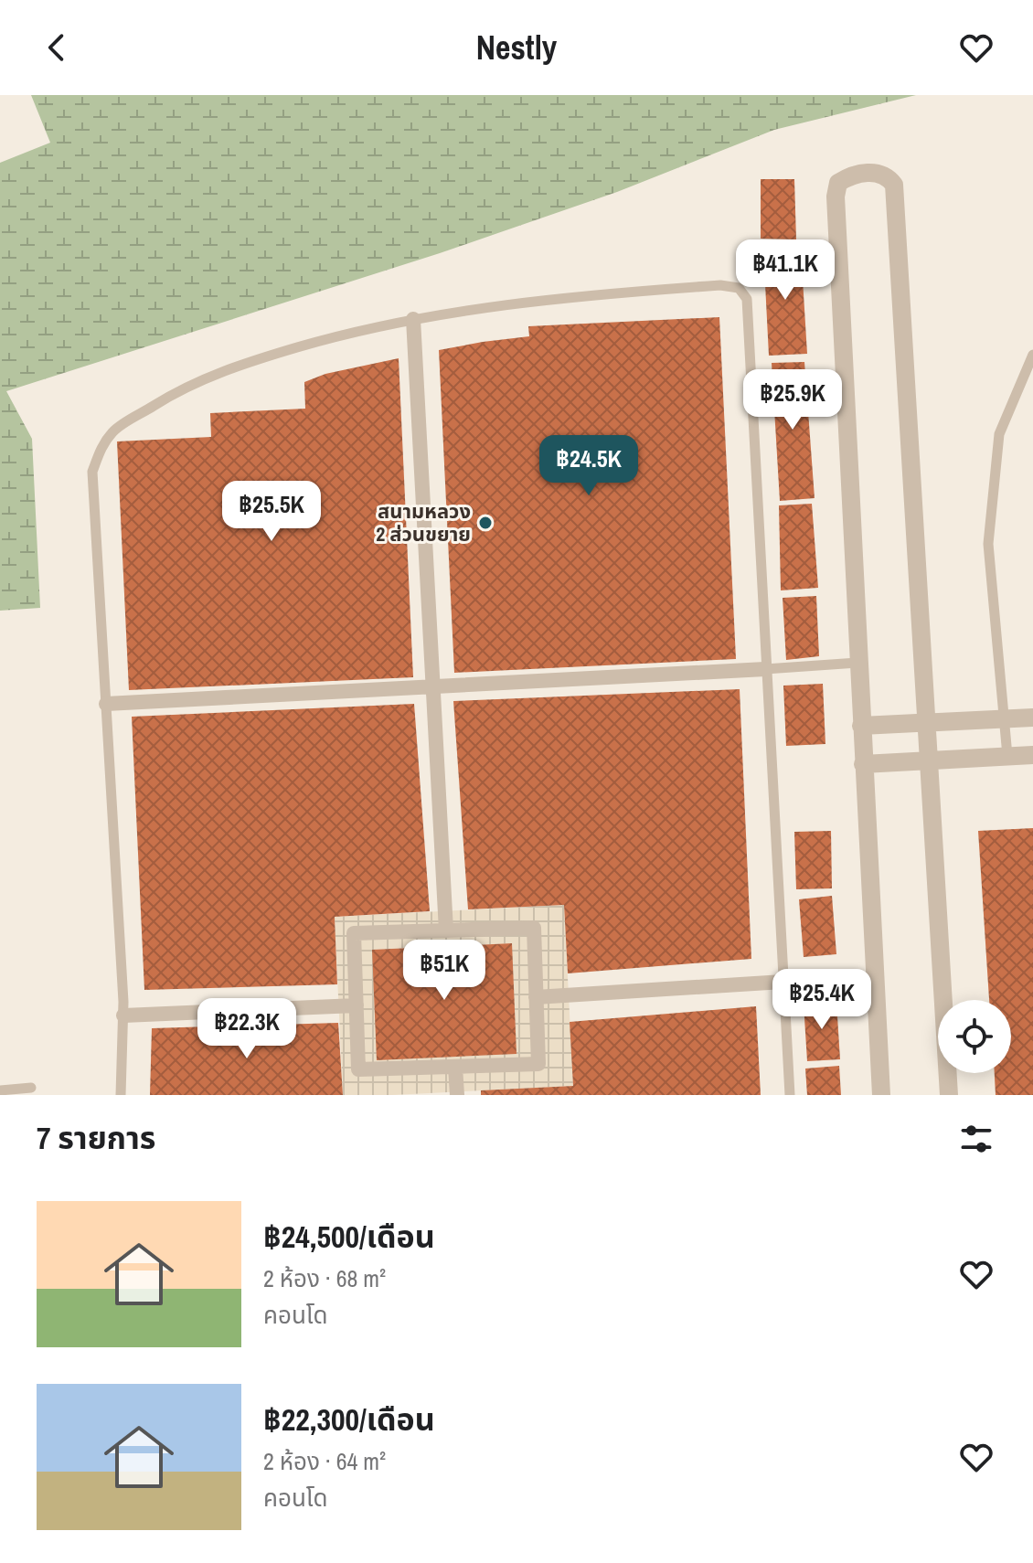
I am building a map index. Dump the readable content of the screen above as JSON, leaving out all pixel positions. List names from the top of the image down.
{
  "places": ["สนามหลวง 2 ส่วนขยาย"],
  "page": {
    "header": "Nestly",
    "price": [
      "฿41.1K",
      "฿25.9K",
      "฿24.5K",
      "฿25.5K",
      "฿51K",
      "฿25.4K",
      "฿22.3K"
    ],
    "heading": "7 รายการ",
    "list": [
      {
        "name": "฿24,500/เดือน",
        "note": "2 ห้อง · 68 m² · คอนโด"
      },
      {
        "name": "฿22,300/เดือน",
        "note": "2 ห้อง · 64 m² · คอนโด"
      }
    ]
  }
}
